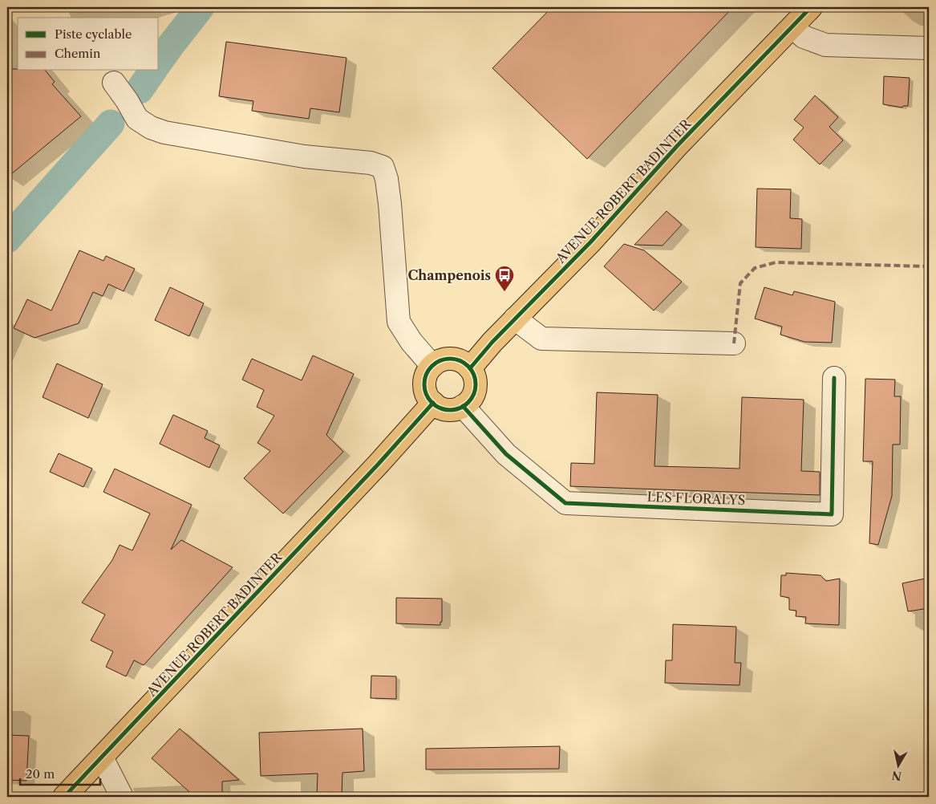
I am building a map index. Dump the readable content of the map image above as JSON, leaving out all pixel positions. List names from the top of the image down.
{
  "streets": {
    "main road": ["AVENUE ROBERT BADINTER"],
    "street": ["LES FLORALYS"]
  },
  "crossings": [
    ["AVENUE ROBERT BADINTER", "LES FLORALYS"]
  ],
  "places": {
    "bus stop": ["Champenois"]
  },
  "legend": ["Piste cyclable", "Chemin"],
  "scale_bar": "20 m",
  "north": "bottom"
}
